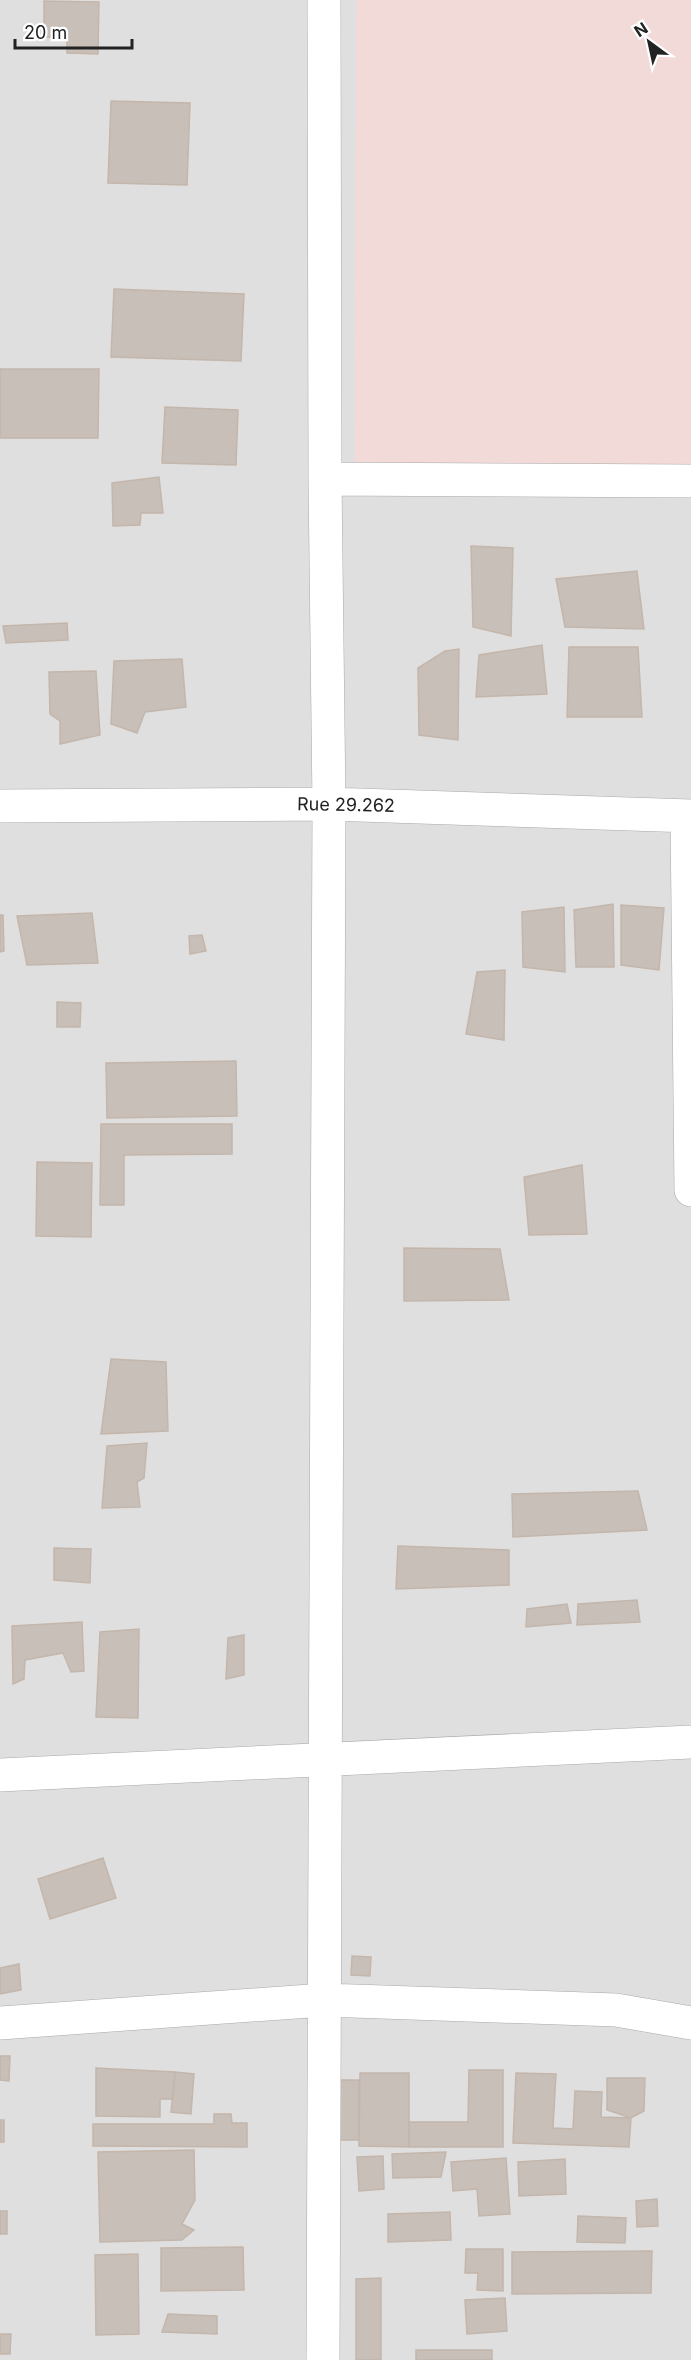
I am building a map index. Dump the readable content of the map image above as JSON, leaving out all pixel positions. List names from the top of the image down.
{
  "streets": {
    "street": ["Rue 29.262"]
  },
  "scale_bar": "20 m",
  "north": "top left"
}
